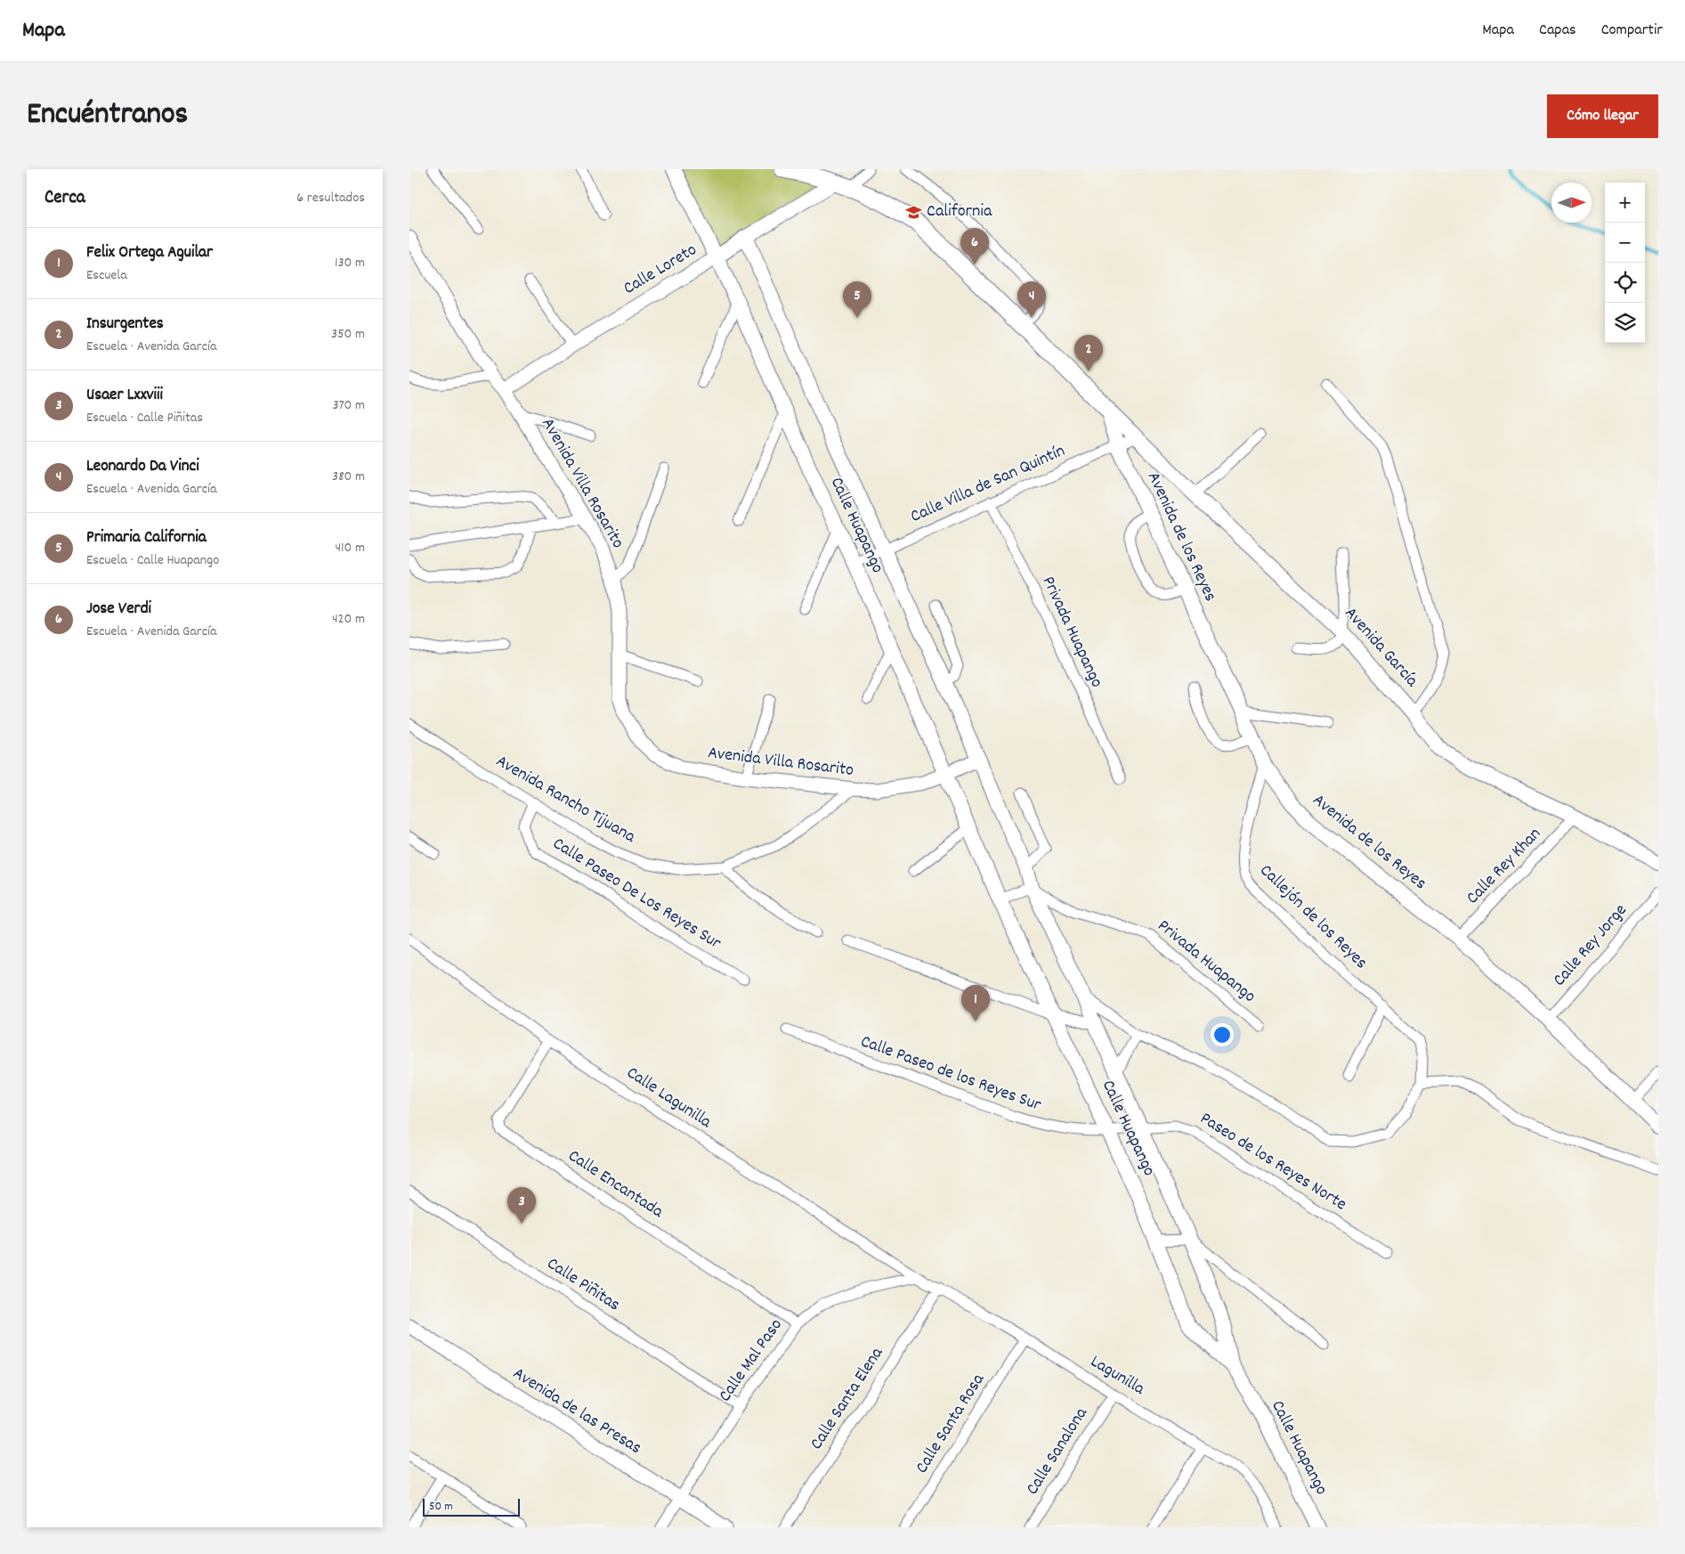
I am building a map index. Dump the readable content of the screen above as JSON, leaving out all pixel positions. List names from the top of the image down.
{
  "streets": {
    "main road": [
      "Calle Loreto",
      "Calle Huapango",
      "Avenida de los Reyes",
      "Avenida García"
    ],
    "street": [
      "Avenida Villa Rosarito",
      "Calle Villa de San Quintín",
      "Privada Huapango",
      "Avenida Rancho Tijuana",
      "Calle Rey Khan",
      "Calle Paseo De Los Reyes Sur",
      "Callejón de los Reyes",
      "Calle Rey Jorge",
      "Calle Paseo de los Reyes Sur",
      "Calle Lagunilla",
      "Paseo de los Reyes Norte",
      "Calle Encantada",
      "Calle Piñitas",
      "Calle Mal Paso",
      "Lagunilla",
      "Calle Santa Elena",
      "Avenida de las Presas",
      "Calle Santa Rosa",
      "Calle Sanalona"
    ]
  },
  "crossings": [
    ["Calle Loreto", "Avenida Villa Rosarito"],
    ["Calle Loreto", "Calle Huapango"],
    ["Calle Loreto", "Avenida García"],
    ["Avenida Villa Rosarito", "Calle Huapango"],
    ["Avenida Villa Rosarito", "Avenida Rancho Tijuana"],
    ["Calle Villa de San Quintín", "Calle Huapango"],
    ["Calle Villa de San Quintín", "Avenida de los Reyes"],
    ["Calle Villa de San Quintín", "Privada Huapango"],
    ["Calle Villa de San Quintín", "Avenida García"],
    ["Calle Huapango", "Privada Huapango"],
    ["Calle Huapango", "Calle Paseo de los Reyes Sur"],
    ["Calle Huapango", "Paseo de los Reyes Norte"],
    ["Avenida de los Reyes", "Avenida García"],
    ["Avenida de los Reyes", "Calle Rey Khan"],
    ["Avenida de los Reyes", "Callejón de los Reyes"],
    ["Avenida de los Reyes", "Calle Rey Jorge"],
    ["Avenida García", "Calle Rey Khan"],
    ["Avenida Rancho Tijuana", "Calle Paseo De Los Reyes Sur"],
    ["Calle Paseo de los Reyes Sur", "Paseo de los Reyes Norte"],
    ["Calle Lagunilla", "Calle Encantada"],
    ["Calle Lagunilla", "Calle Mal Paso"],
    ["Calle Lagunilla", "Lagunilla"],
    ["Calle Encantada", "Calle Mal Paso"],
    ["Calle Piñitas", "Calle Mal Paso"],
    ["Calle Mal Paso", "Lagunilla"],
    ["Calle Mal Paso", "Avenida de las Presas"],
    ["Lagunilla", "Calle Santa Elena"],
    ["Lagunilla", "Calle Santa Rosa"],
    ["Lagunilla", "Calle Sanalona"]
  ],
  "places": {
    "school or university": ["California"]
  },
  "scale_bar": "50 m",
  "north": "right",
  "page": {
    "header": "Mapa",
    "nav": ["Mapa", "Capas", "Compartir"],
    "title": "Encuéntranos",
    "buttons": "Cómo llegar",
    "heading": ["Cerca", "6 resultados"],
    "map_buttons": ["+", "−"],
    "list": [
      {
        "mark": "1",
        "name": "Felix Ortega Aguilar",
        "note": "Escuela",
        "value": "130 m"
      },
      {
        "mark": "2",
        "name": "Insurgentes",
        "note": "Escuela · Avenida García",
        "value": "350 m"
      },
      {
        "mark": "3",
        "name": "Usaer Lxxviii",
        "note": "Escuela · Calle Piñitas",
        "value": "370 m"
      },
      {
        "mark": "4",
        "name": "Leonardo Da Vinci",
        "note": "Escuela · Avenida García",
        "value": "380 m"
      },
      {
        "mark": "5",
        "name": "Primaria California",
        "note": "Escuela · Calle Huapango",
        "value": "410 m"
      },
      {
        "mark": "6",
        "name": "Jose Verdi",
        "note": "Escuela · Avenida García",
        "value": "420 m"
      }
    ],
    "pins": [
      "6",
      "4",
      "5",
      "2",
      "1",
      "3"
    ],
    "scale": "50 m"
  }
}
